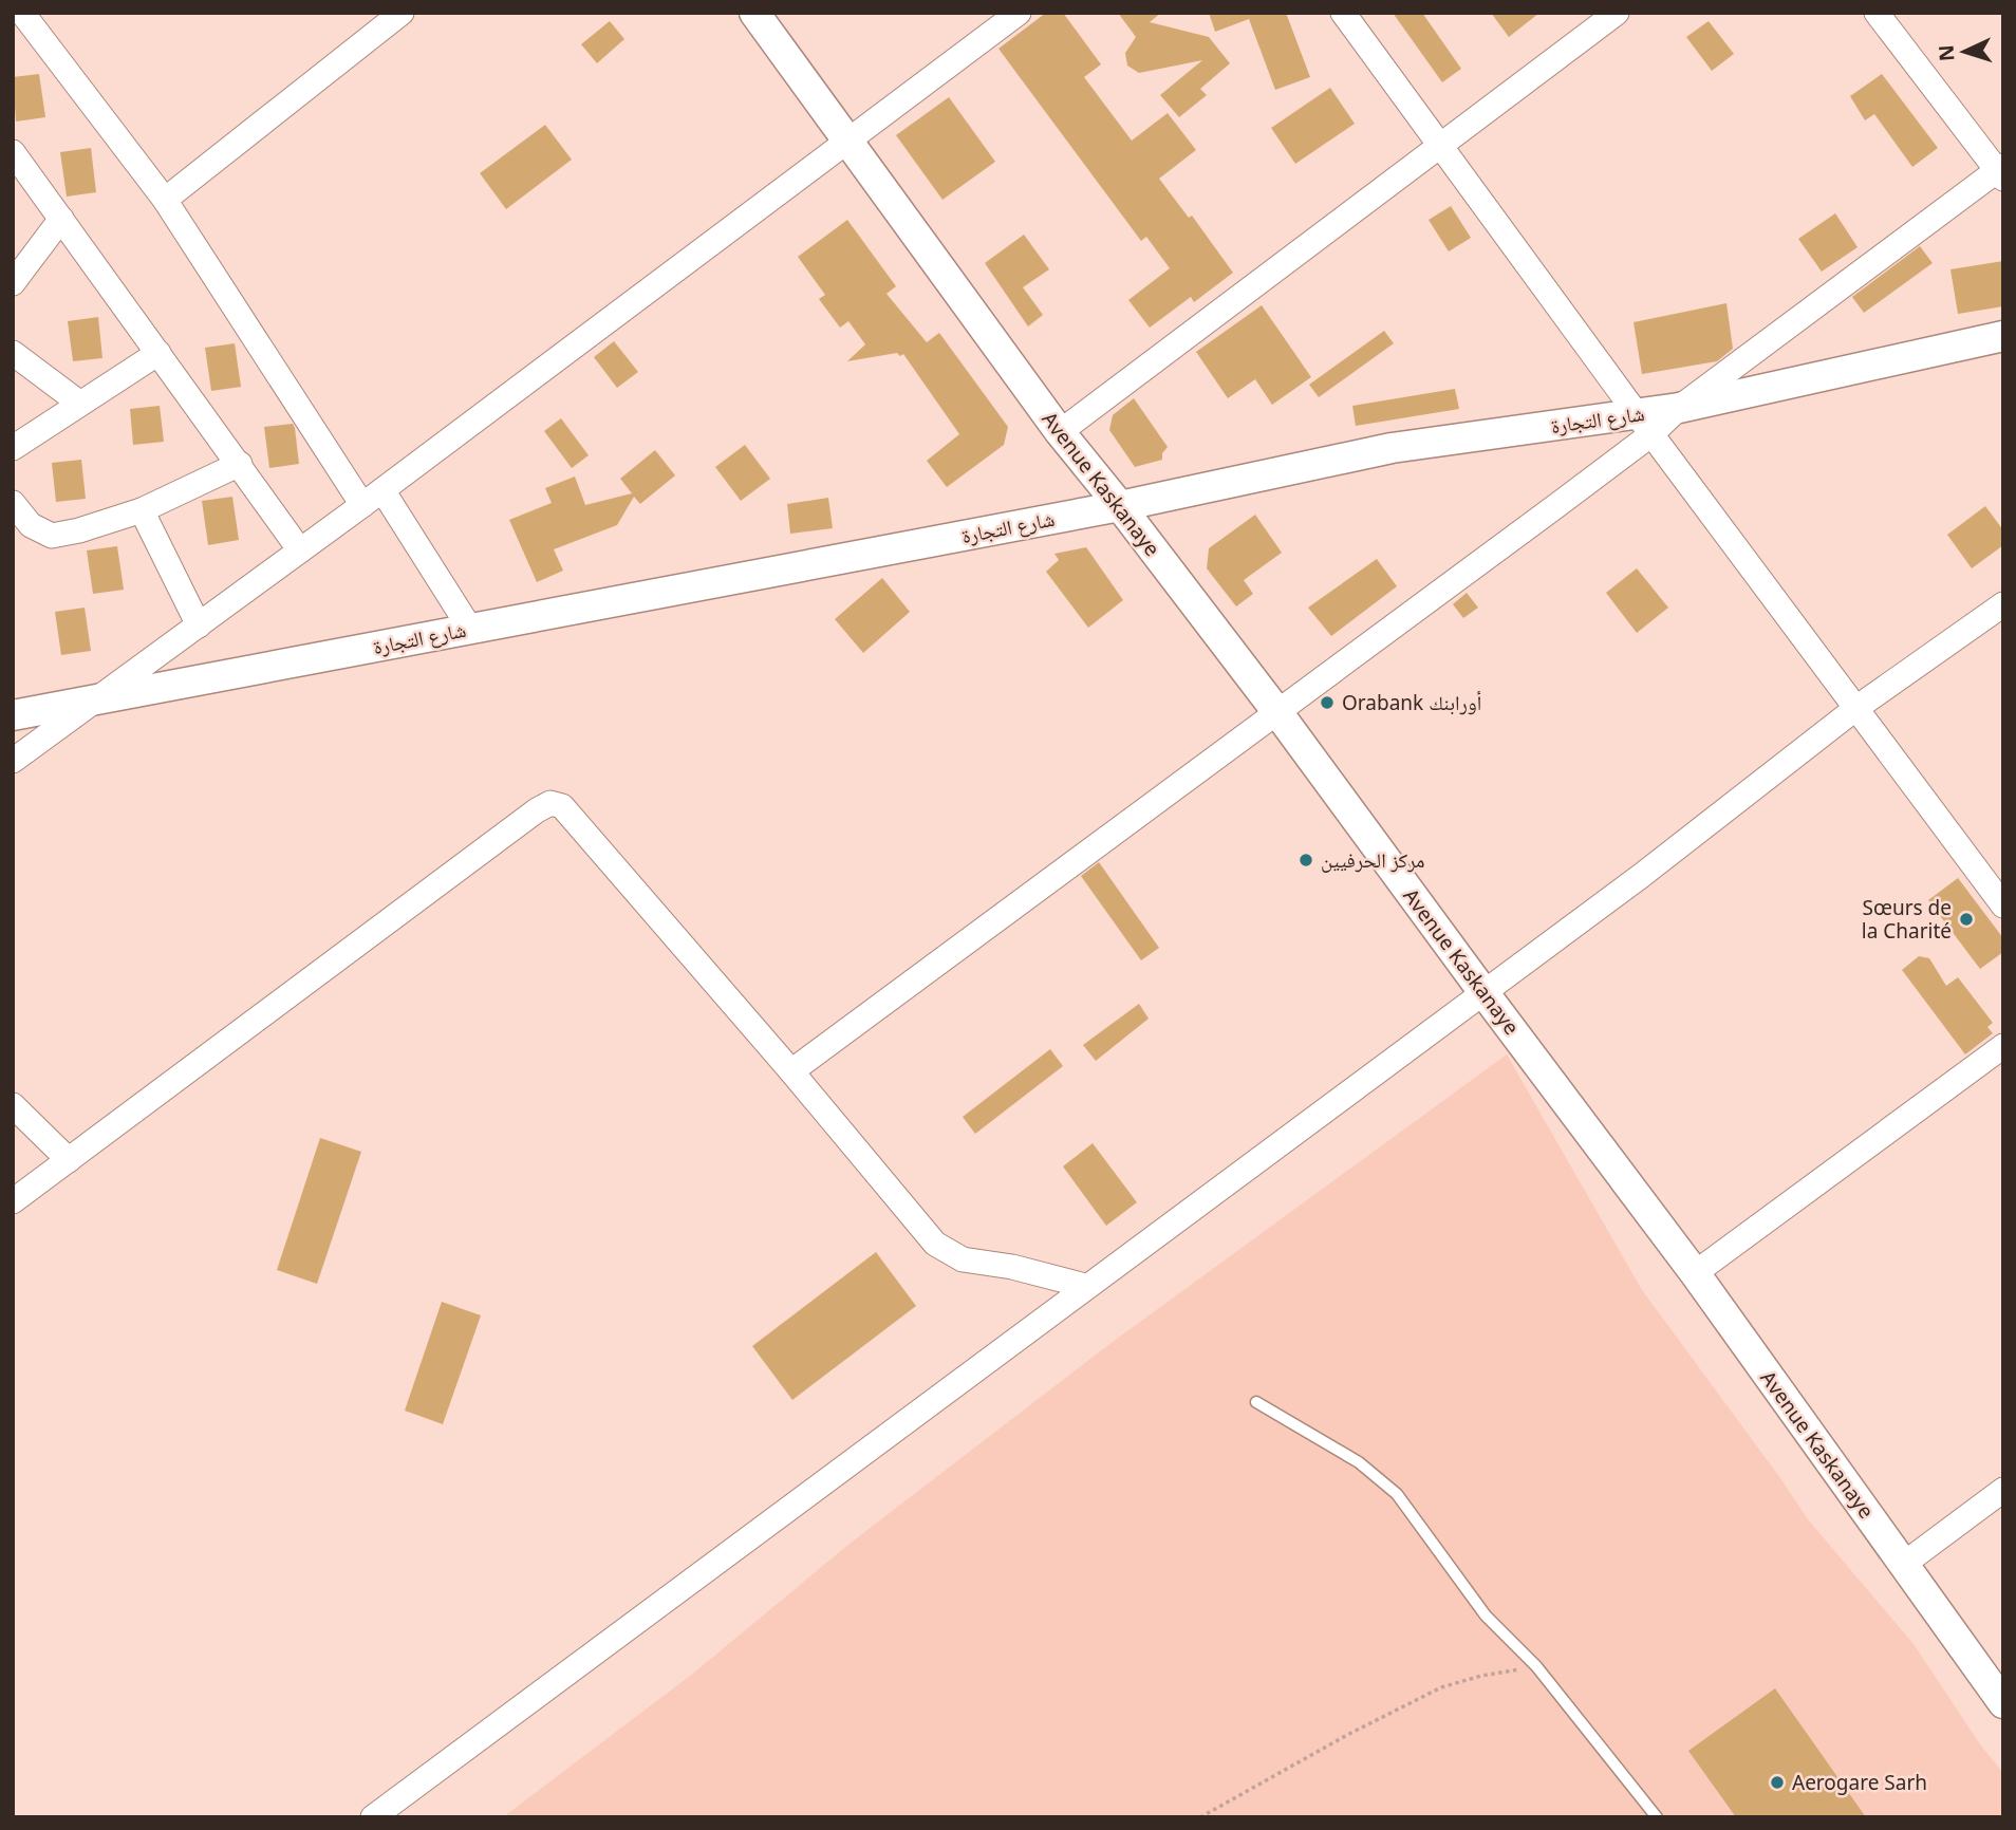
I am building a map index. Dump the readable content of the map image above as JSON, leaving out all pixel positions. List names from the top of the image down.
{
  "streets": {
    "street": ["شارع التجارة", "Avenue Kaskanaye"]
  },
  "crossings": [
    ["شارع التجارة", "Avenue Kaskanaye"]
  ],
  "places": [
    "Orabank أورابنك",
    "مركز الحرفيين",
    "Sœurs de la Charité",
    "Aerogare Sarh"
  ],
  "north": "left"
}
